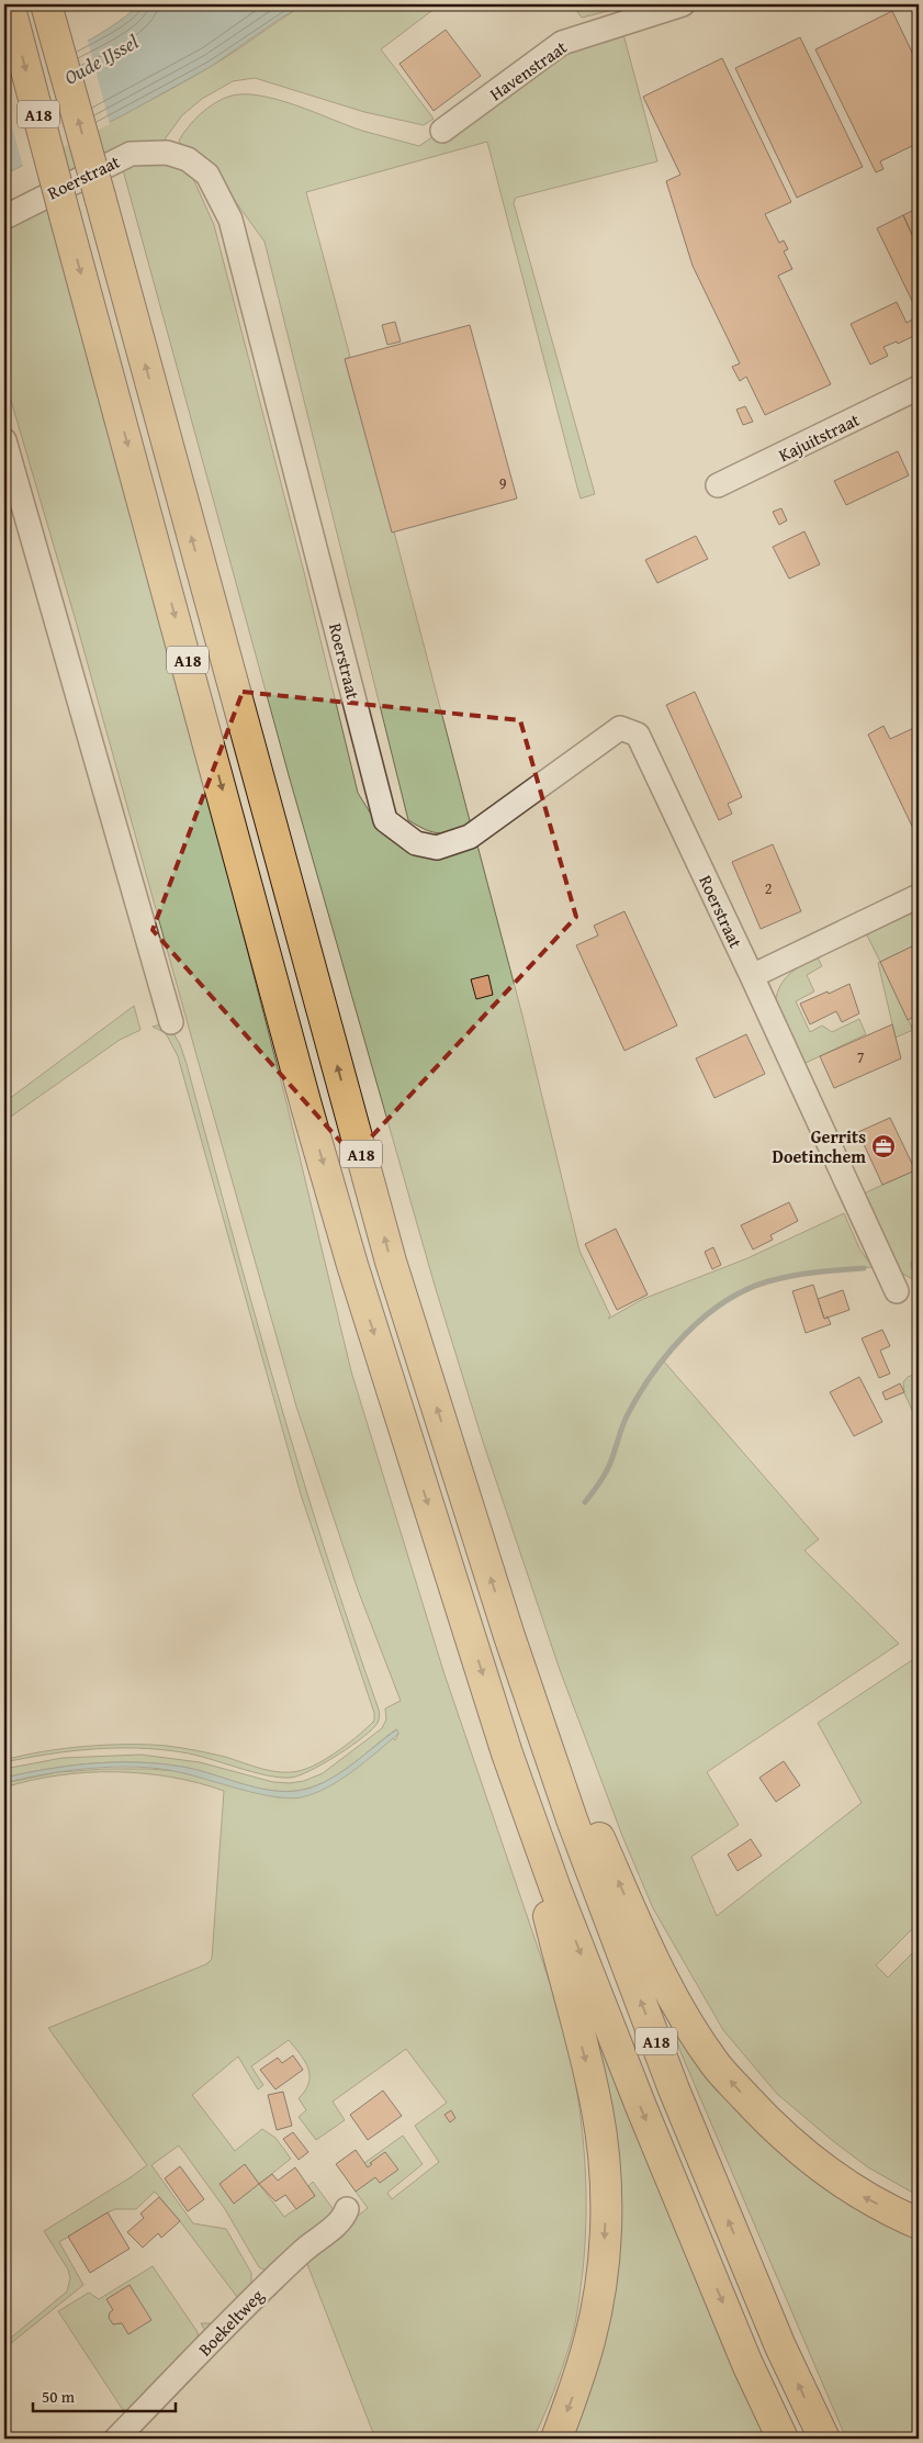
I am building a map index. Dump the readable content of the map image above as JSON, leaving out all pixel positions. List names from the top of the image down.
{
  "streets": {
    "highway": ["A18"],
    "street": [
      "Havenstraat",
      "Roerstraat",
      "Kajuitstraat",
      "Boekeltweg"
    ]
  },
  "water": ["Oude IJssel"],
  "places": {
    "office": ["Gerrits Doetinchem"]
  },
  "house_numbers": ["9", "2", "7"],
  "scale_bar": "50 m"
}
